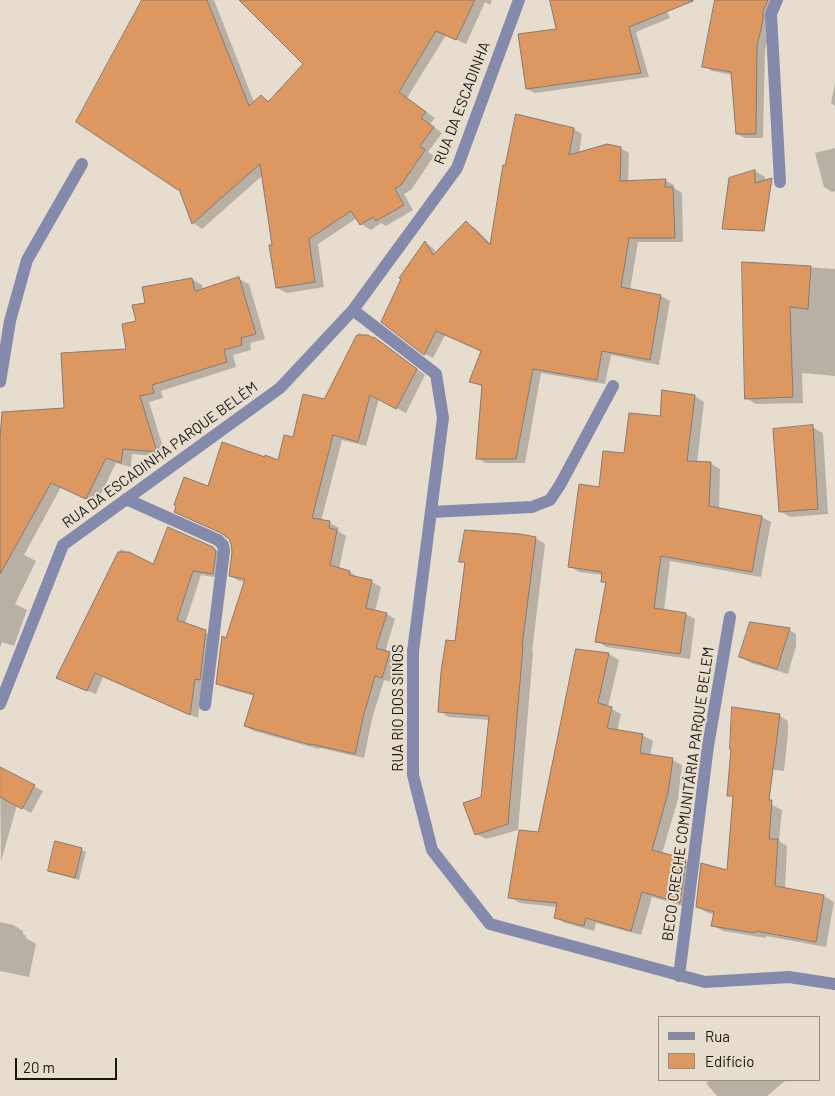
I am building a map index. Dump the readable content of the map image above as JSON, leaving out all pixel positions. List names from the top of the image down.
{
  "streets": {
    "street": [
      "RUA DA ESCADINHA",
      "RUA DA ESCADINHA PARQUE BELÉM",
      "RUA RIO DOS SINOS",
      "BECO CRECHE COMUNITÁRIA PARQUE BELEM"
    ]
  },
  "crossings": [
    ["RUA DA ESCADINHA", "RUA DA ESCADINHA PARQUE BELÉM"],
    ["RUA DA ESCADINHA", "RUA RIO DOS SINOS"],
    ["RUA DA ESCADINHA PARQUE BELÉM", "RUA RIO DOS SINOS"],
    ["RUA RIO DOS SINOS", "BECO CRECHE COMUNITÁRIA PARQUE BELEM"]
  ],
  "legend": ["Rua", "Edifício"],
  "scale_bar": "20 m"
}
